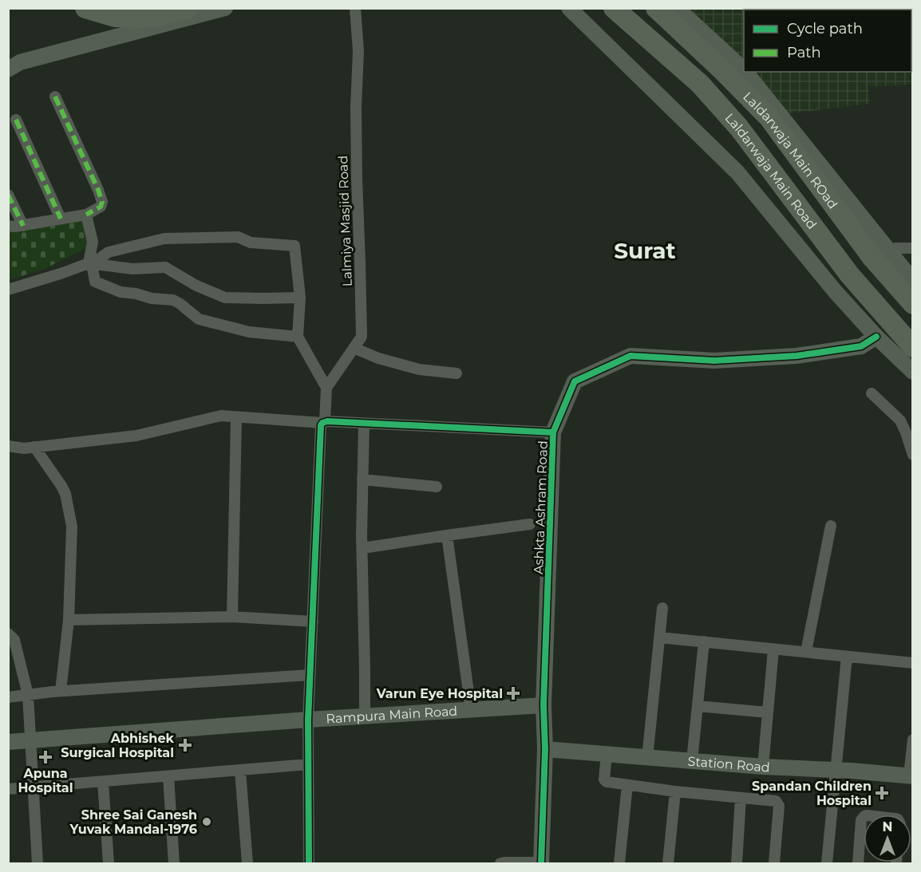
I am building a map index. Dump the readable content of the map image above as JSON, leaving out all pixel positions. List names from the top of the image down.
{
  "streets": {
    "highway": ["Laldarwaja Main ROad", "Laldarwaja Main Road"],
    "street": [
      "Lalmiya Masjid Road",
      "Ashkta Ashram Road",
      "Rampura Main Road",
      "Station Road"
    ]
  },
  "crossings": [
    ["Ashkta Ashram Road", "Rampura Main Road"],
    ["Ashkta Ashram Road", "Station Road"]
  ],
  "districts": ["Surat"],
  "places": {
    "health": [
      "Varun Eye Hospital",
      "Abhishek Surgical Hospital",
      "Apuna Hospital",
      "Spandan Children Hospital"
    ],
    "other": ["Shree Sai Ganesh Yuvak Mandal-1976"]
  },
  "legend": ["Cycle path", "Path"],
  "north": "top"
}
